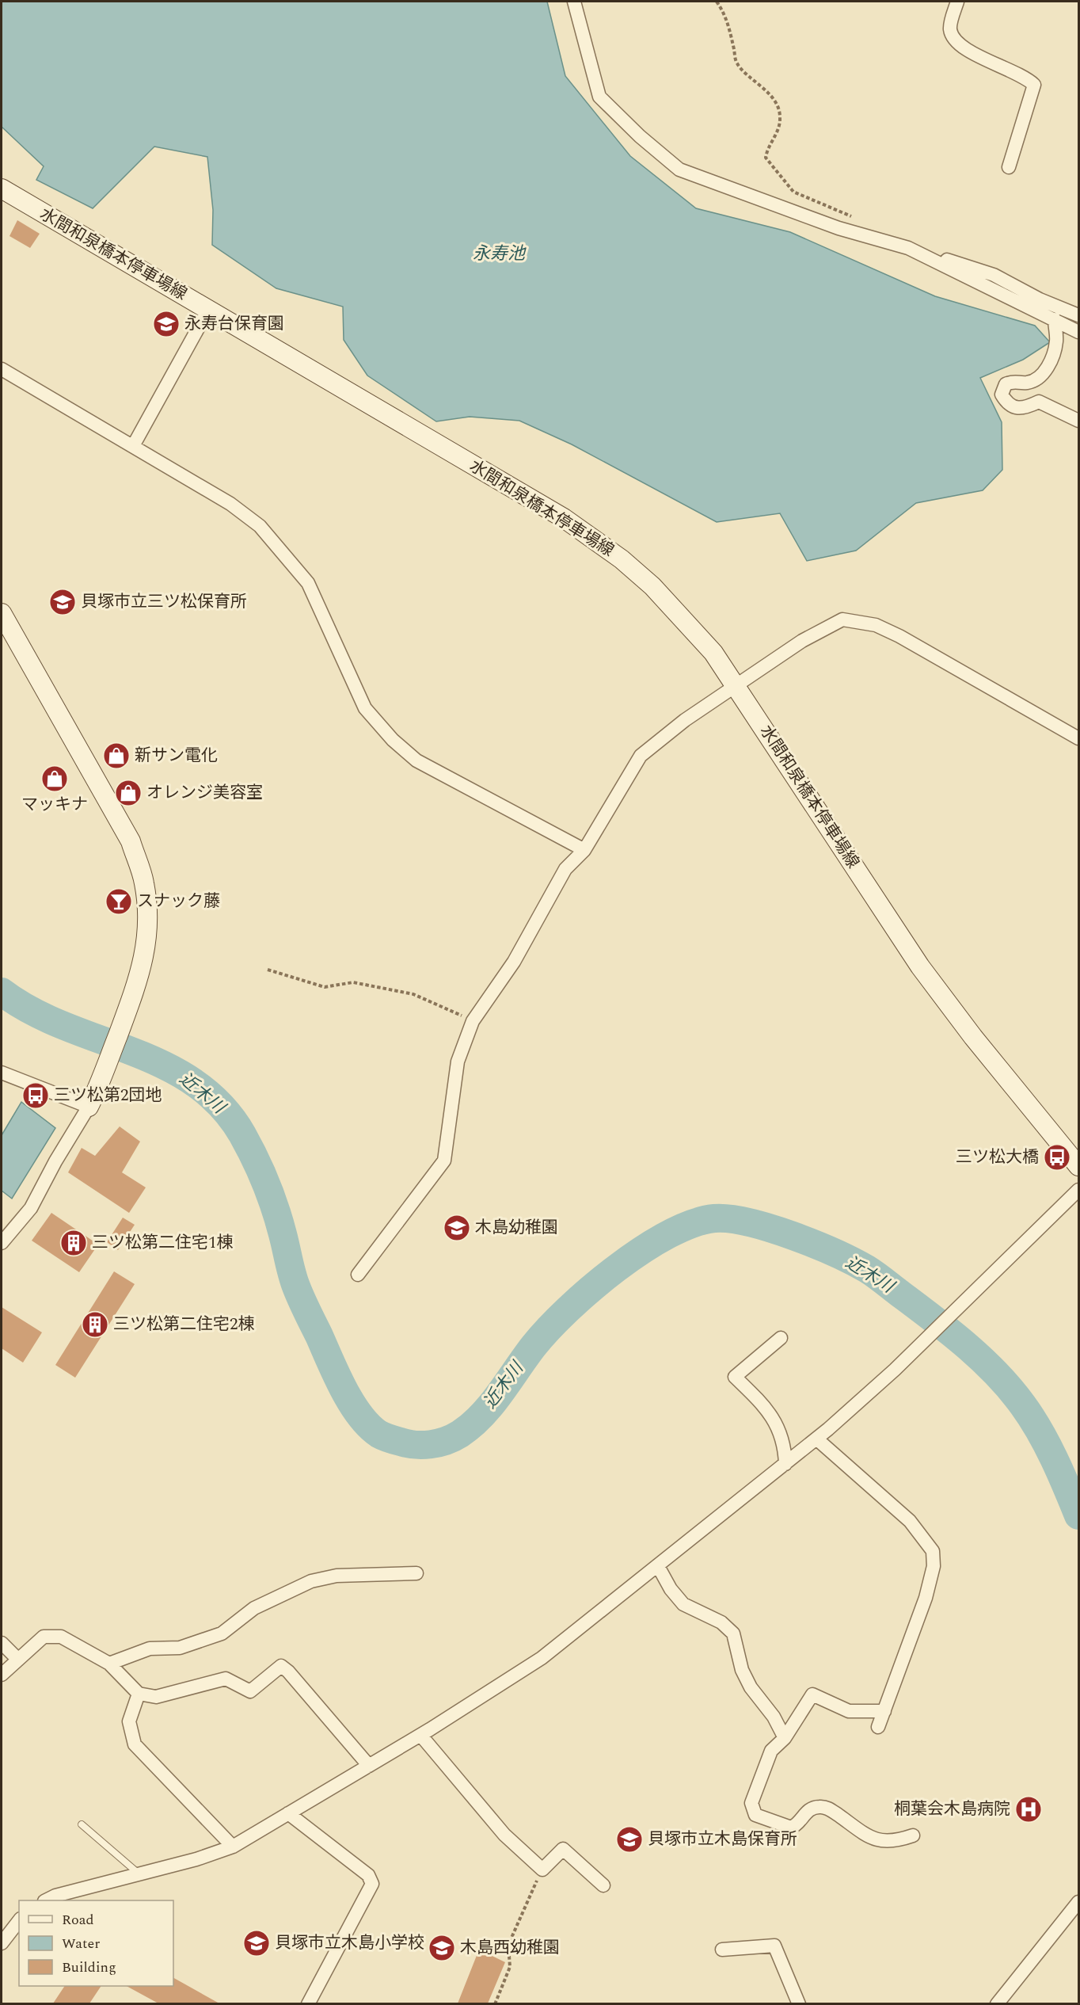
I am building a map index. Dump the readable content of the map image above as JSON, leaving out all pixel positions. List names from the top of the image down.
{
  "streets": {
    "main road": ["水間和泉橋本停車場線"]
  },
  "water": ["永寿池", "近木川"],
  "places": {
    "school or university": [
      "永寿台保育園",
      "貝塚市立三ツ松保育所",
      "木島幼稚園",
      "貝塚市立木島保育所",
      "貝塚市立木島小学校",
      "木島西幼稚園"
    ],
    "shop": ["新サン電化", "マッキナ", "オレンジ美容室"],
    "bar": ["スナック藤"],
    "bus stop": ["三ツ松第2団地", "三ツ松大橋"],
    "building": ["三ツ松第二住宅1棟", "三ツ松第二住宅2棟"],
    "hospital": ["桐葉会木島病院"]
  },
  "legend": ["Road", "Water", "Building"]
}
